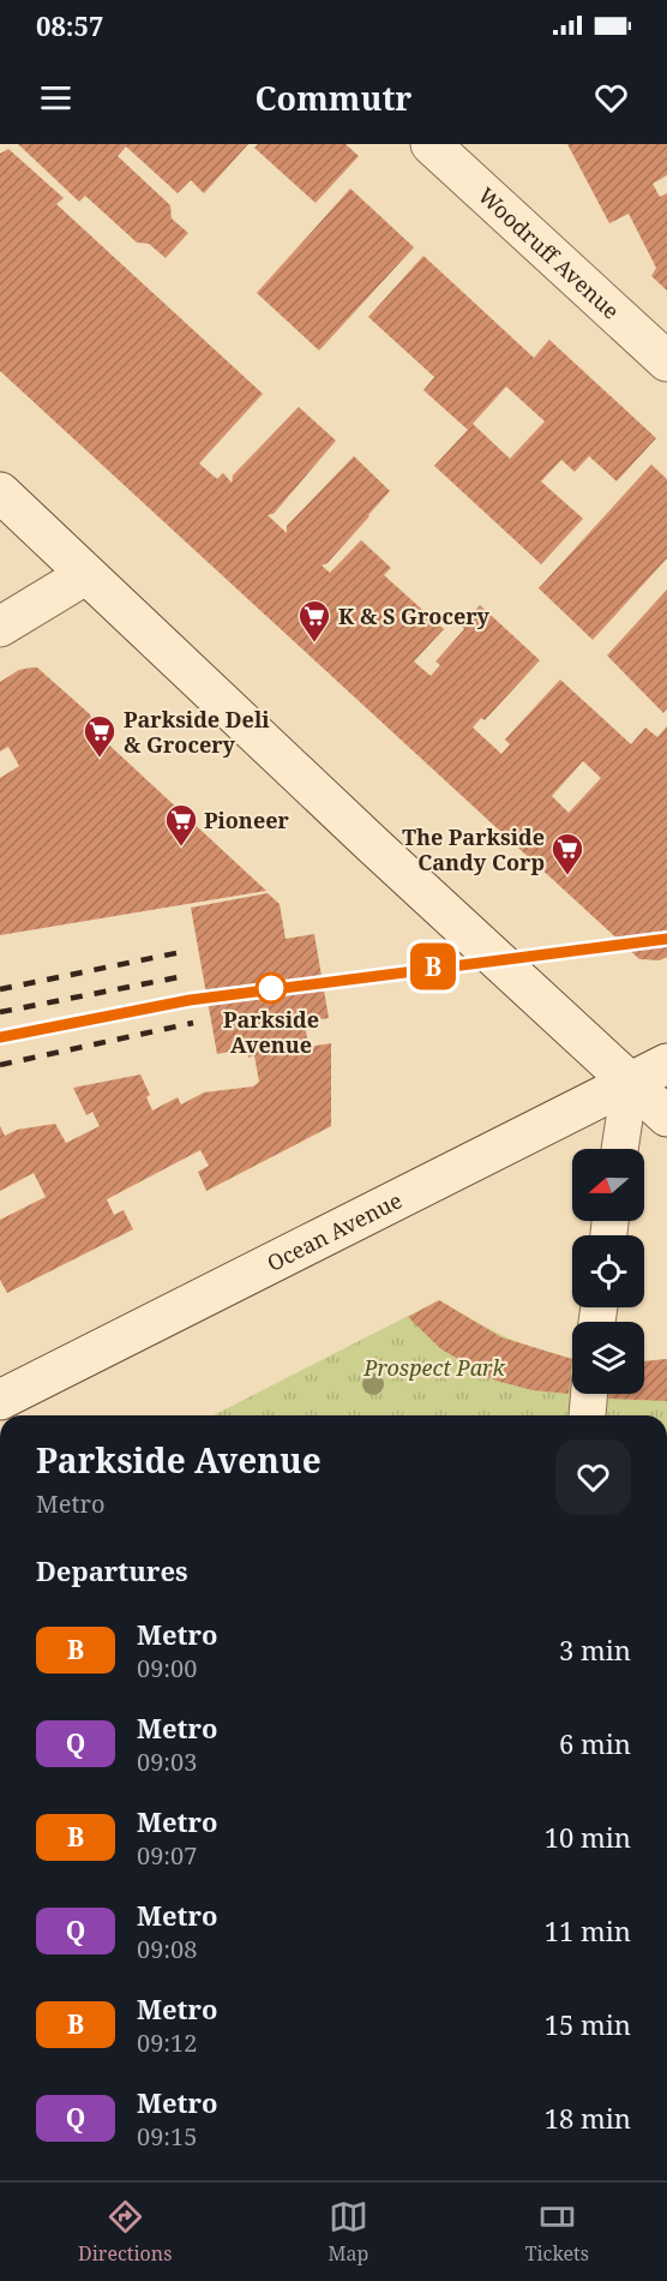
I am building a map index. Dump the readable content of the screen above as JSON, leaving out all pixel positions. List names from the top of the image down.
{
  "streets": {
    "main road": ["Woodruff Avenue", "Ocean Avenue"]
  },
  "parks": ["Prospect Park"],
  "places": {
    "supermarket": [
      "K & S Grocery",
      "Parkside Deli & Grocery",
      "Pioneer",
      "The Parkside Candy Corp"
    ],
    "other": ["Parkside Avenue"]
  },
  "lines": ["metro line B"],
  "north": "left",
  "page": {
    "status": "08:57",
    "header": "Commutr",
    "on_map": "B",
    "heading": [
      ["Parkside Avenue", "Metro"],
      "Departures"
    ],
    "list": [
      {
        "mark": "B",
        "name": "Metro",
        "note": "09:00",
        "value": "3 min"
      },
      {
        "mark": "Q",
        "name": "Metro",
        "note": "09:03",
        "value": "6 min"
      },
      {
        "mark": "B",
        "name": "Metro",
        "note": "09:07",
        "value": "10 min"
      },
      {
        "mark": "Q",
        "name": "Metro",
        "note": "09:08",
        "value": "11 min"
      },
      {
        "mark": "B",
        "name": "Metro",
        "note": "09:12",
        "value": "15 min"
      },
      {
        "mark": "Q",
        "name": "Metro",
        "note": "09:15",
        "value": "18 min"
      }
    ],
    "tabs": ["Directions", "Map", "Tickets"]
  }
}
